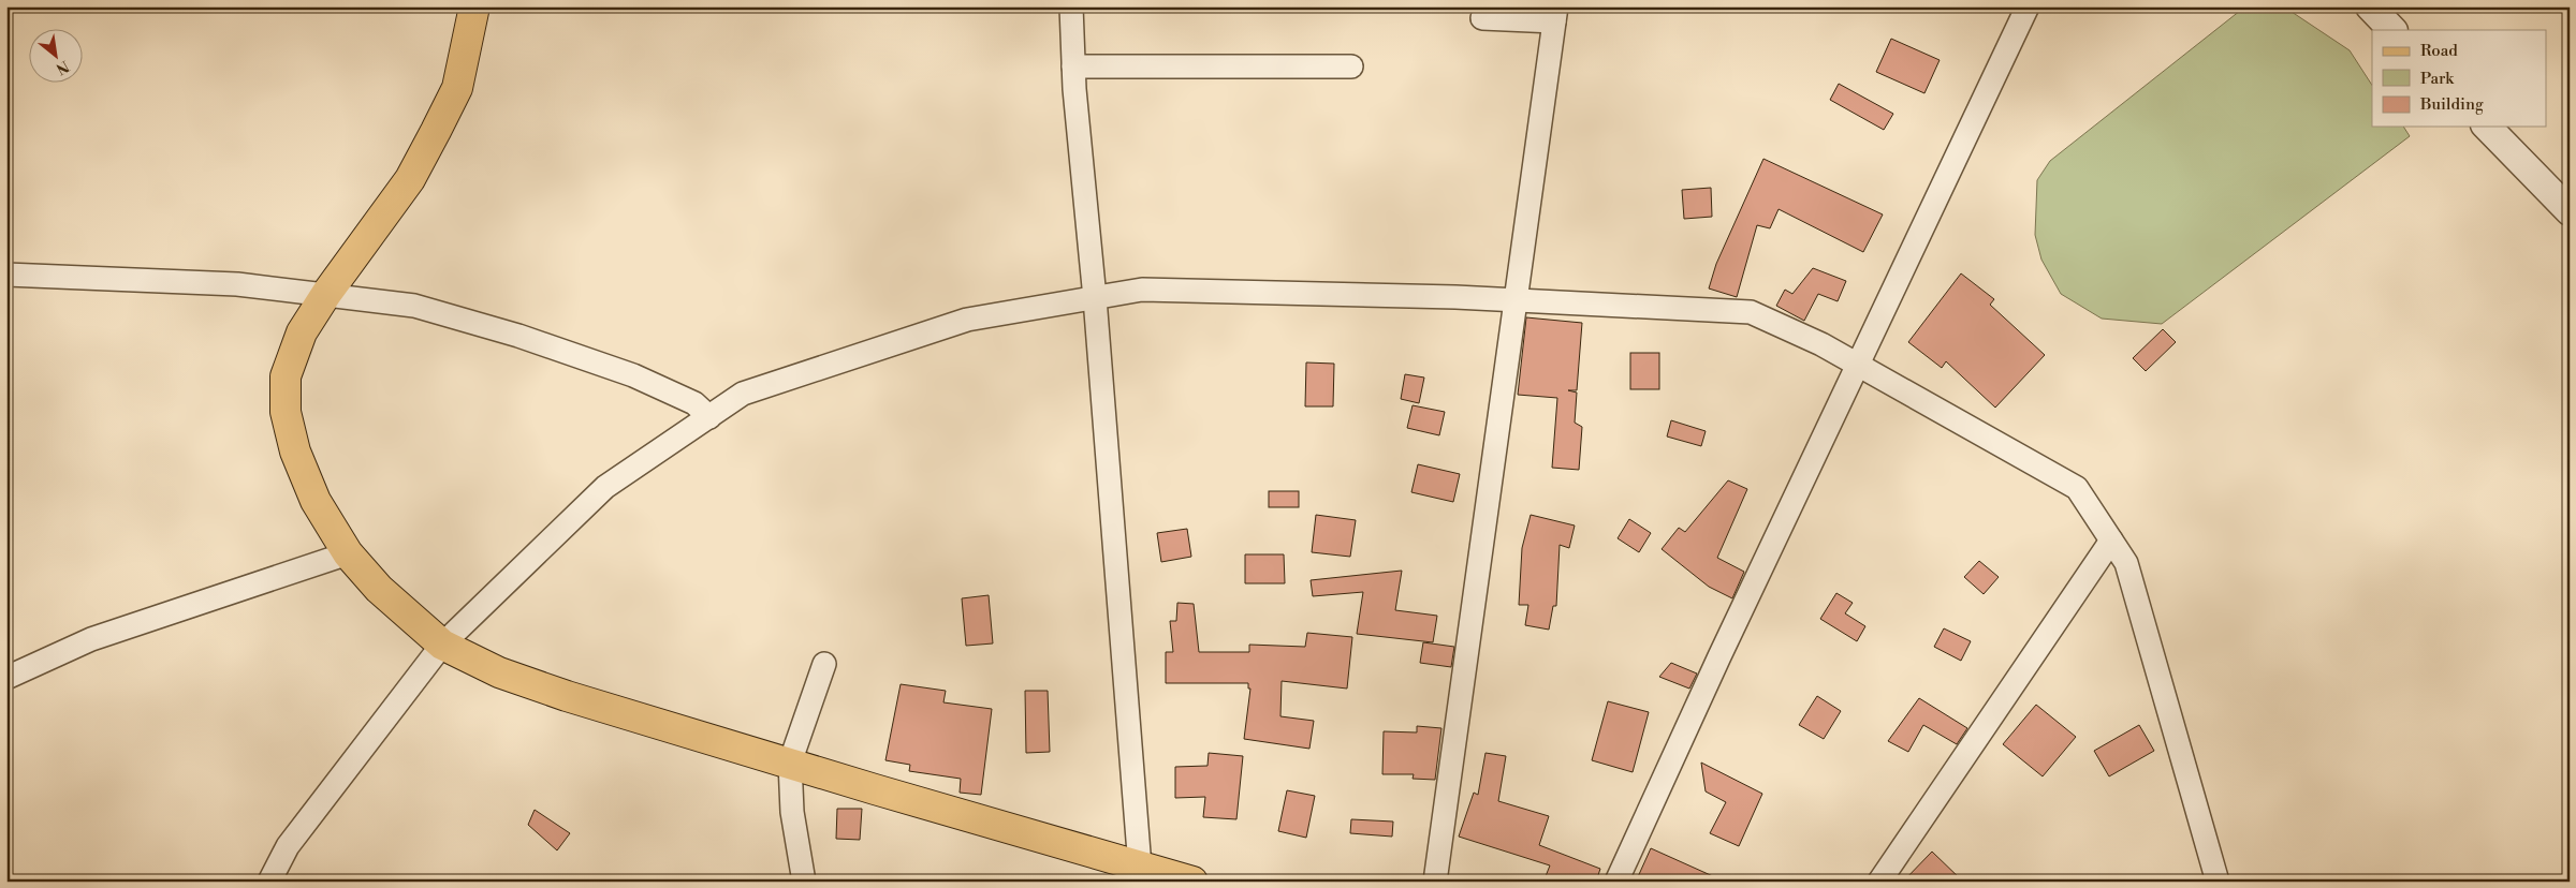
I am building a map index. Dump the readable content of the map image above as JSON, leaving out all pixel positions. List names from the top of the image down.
{
  "legend": ["Road", "Park", "Building"],
  "north": "bottom right"
}
